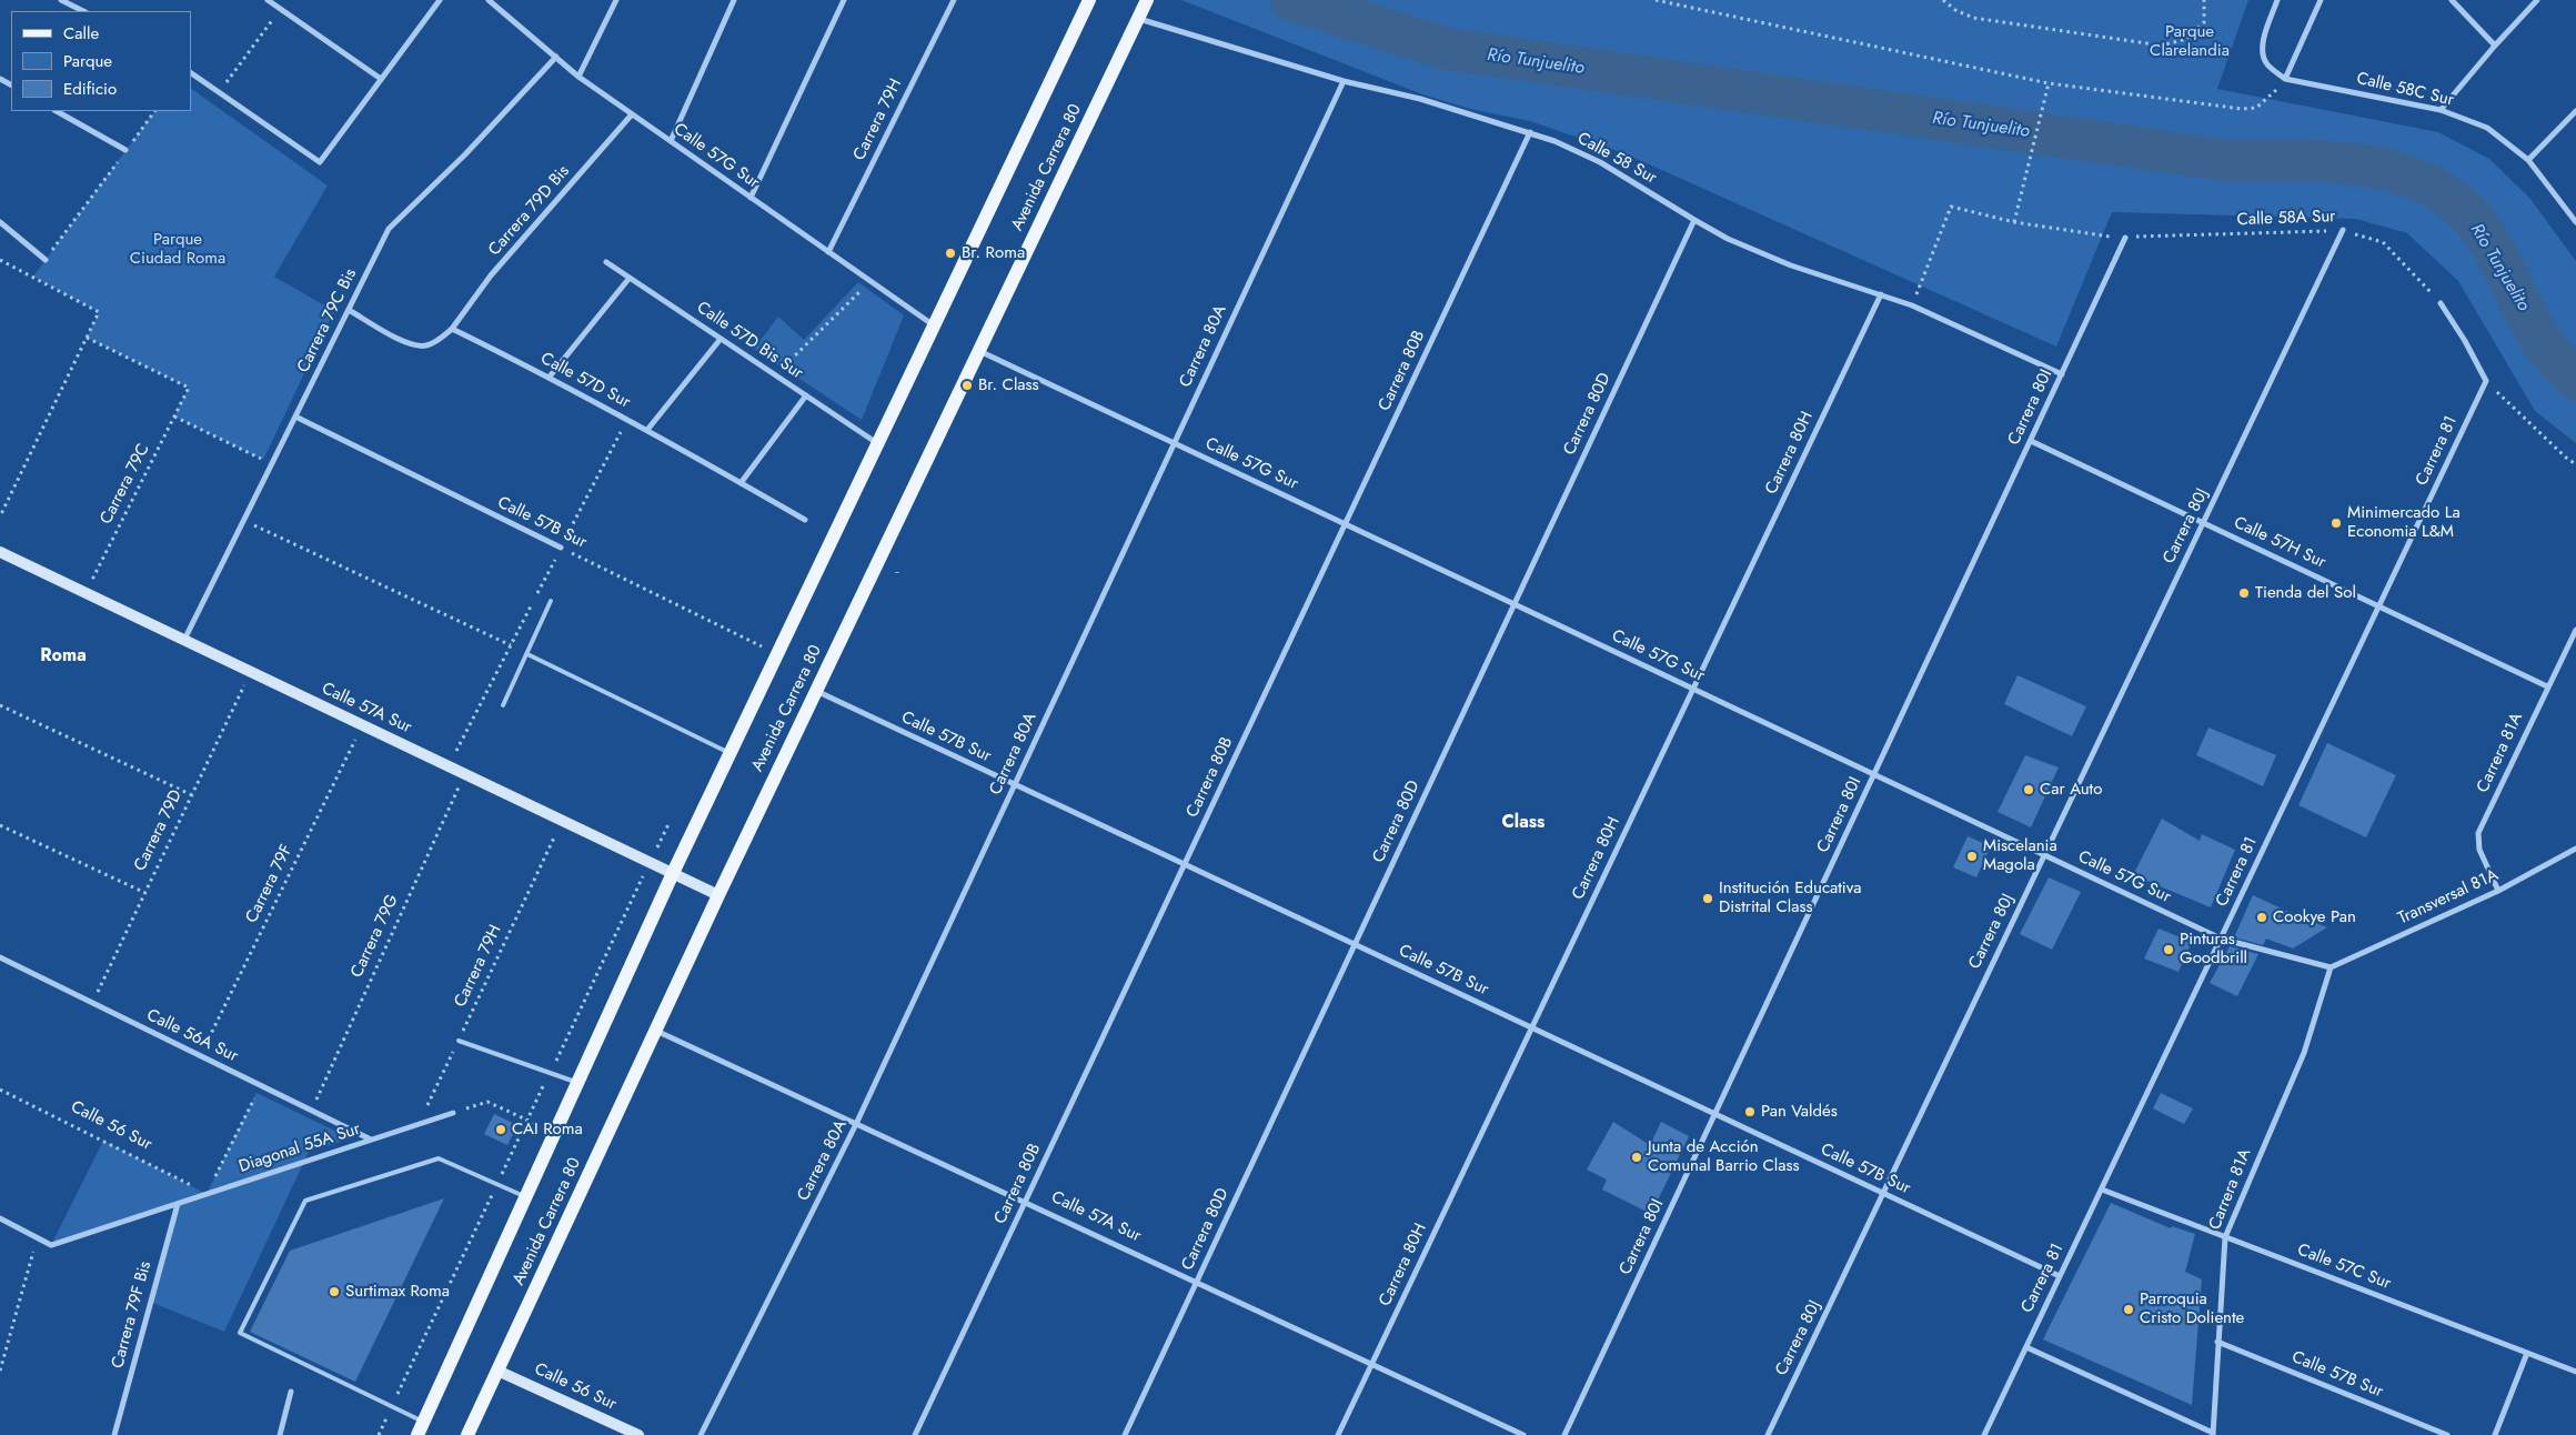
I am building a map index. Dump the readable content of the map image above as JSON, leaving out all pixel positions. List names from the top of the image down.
{
  "streets": {
    "main road": ["Avenida Carrera 80"],
    "street": [
      "Calle 58C Sur",
      "Carrera 79H",
      "Calle 57G Sur",
      "Calle 58 Sur",
      "Carrera 79D Bis",
      "Carrera 79C Bis",
      "Calle 57D Bis Sur",
      "Carrera 80A",
      "Carrera 80B",
      "Calle 57D Sur",
      "Carrera 80I",
      "Carrera 80D",
      "Carrera 81",
      "Carrera 80H",
      "Calle 57B Sur",
      "Carrera 80J",
      "Calle 57H Sur",
      "Calle 57A Sur",
      "Carrera 81A",
      "Transversal 81A",
      "Calle 56A Sur",
      "Calle 56 Sur",
      "Diagonal 55A Sur",
      "Calle 57C Sur",
      "Carrera 79F Bis"
    ],
    "path": [
      "Calle 58A Sur",
      "Carrera 79C",
      "Carrera 79D",
      "Carrera 79F",
      "Carrera 79G"
    ]
  },
  "crossings": [
    ["Carrera 79H", "Calle 57G Sur"],
    ["Carrera 79H", "Calle 57A Sur"],
    ["Carrera 79H", "Diagonal 55A Sur"],
    ["Calle 57G Sur", "Avenida Carrera 80"],
    ["Calle 57G Sur", "Carrera 79D Bis"],
    ["Calle 57G Sur", "Carrera 79C Bis"],
    ["Calle 57G Sur", "Carrera 80A"],
    ["Calle 57G Sur", "Carrera 80B"],
    ["Calle 57G Sur", "Carrera 80I"],
    ["Calle 57G Sur", "Carrera 80D"],
    ["Calle 57G Sur", "Carrera 81"],
    ["Calle 57G Sur", "Carrera 80H"],
    ["Calle 57G Sur", "Carrera 80J"],
    ["Calle 57G Sur", "Carrera 81A"],
    ["Calle 57G Sur", "Transversal 81A"],
    ["Calle 58 Sur", "Avenida Carrera 80"],
    ["Calle 58 Sur", "Calle 58A Sur"],
    ["Calle 58 Sur", "Carrera 80A"],
    ["Calle 58 Sur", "Carrera 80B"],
    ["Calle 58 Sur", "Carrera 80I"],
    ["Calle 58 Sur", "Carrera 80D"],
    ["Calle 58 Sur", "Carrera 80H"],
    ["Avenida Carrera 80", "Calle 57D Bis Sur"],
    ["Avenida Carrera 80", "Calle 57B Sur"],
    ["Avenida Carrera 80", "Calle 57A Sur"],
    ["Avenida Carrera 80", "Calle 56 Sur"],
    ["Carrera 79D Bis", "Calle 57D Sur"],
    ["Calle 58A Sur", "Carrera 80I"],
    ["Calle 58A Sur", "Carrera 80J"],
    ["Carrera 79C Bis", "Calle 57B Sur"],
    ["Carrera 79C Bis", "Calle 57A Sur"],
    ["Carrera 80A", "Calle 57B Sur"],
    ["Carrera 80A", "Calle 57A Sur"],
    ["Carrera 80B", "Calle 57B Sur"],
    ["Carrera 80B", "Calle 57A Sur"],
    ["Carrera 80I", "Calle 57B Sur"],
    ["Carrera 80I", "Calle 57H Sur"],
    ["Carrera 80D", "Calle 57B Sur"],
    ["Carrera 80D", "Calle 57A Sur"],
    ["Carrera 81", "Calle 57B Sur"],
    ["Carrera 81", "Calle 57H Sur"],
    ["Carrera 81", "Calle 57C Sur"],
    ["Carrera 80H", "Calle 57B Sur"],
    ["Carrera 80H", "Calle 57A Sur"],
    ["Carrera 79C", "Calle 57A Sur"],
    ["Calle 57B Sur", "Carrera 80J"],
    ["Calle 57B Sur", "Carrera 81A"],
    ["Carrera 80J", "Calle 57H Sur"],
    ["Calle 57H Sur", "Carrera 81A"],
    ["Calle 57A Sur", "Carrera 79D"],
    ["Calle 57A Sur", "Carrera 79F"],
    ["Calle 57A Sur", "Carrera 79G"],
    ["Carrera 81A", "Transversal 81A"],
    ["Carrera 81A", "Calle 57C Sur"],
    ["Carrera 79D", "Calle 56A Sur"],
    ["Carrera 79F", "Calle 56A Sur"],
    ["Carrera 79G", "Calle 56A Sur"],
    ["Calle 56A Sur", "Diagonal 55A Sur"],
    ["Calle 56 Sur", "Diagonal 55A Sur"],
    ["Diagonal 55A Sur", "Carrera 79F Bis"]
  ],
  "districts": ["Roma", "Class"],
  "water": ["Río Tunjuelito"],
  "parks": ["Parque Clarelandia", "Parque Ciudad Roma"],
  "places": [
    "Br. Roma",
    "Br. Class",
    "Minimercado La Economia L&M",
    "Tienda del Sol",
    "Car Auto",
    "Miscelania Magola",
    "Institución Educativa Distrital Class",
    "Cookye Pan",
    "Pinturas Goodbrill",
    "Pan Valdés",
    "CAI Roma",
    "Junta de Acción Comunal Barrio Class",
    "Surtimax Roma",
    "Parroquia Cristo Doliente"
  ],
  "legend": ["Calle", "Parque", "Edificio"]
}
